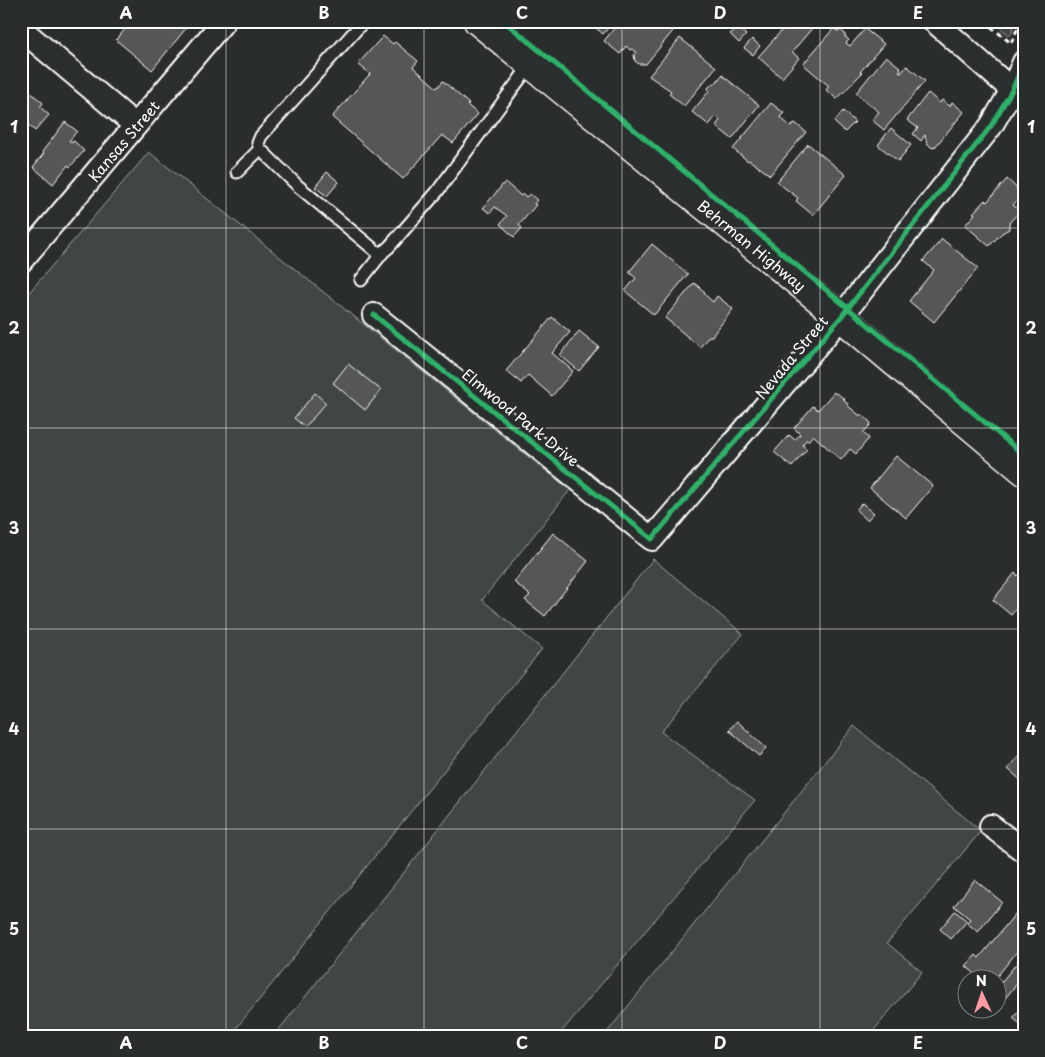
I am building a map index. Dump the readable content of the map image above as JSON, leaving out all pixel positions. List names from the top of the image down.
{
  "streets": {
    "street": [
      "Kansas Street",
      "Behrman Highway",
      "Nevada Street",
      "Elmwood Park Drive"
    ]
  },
  "crossings": [
    ["Behrman Highway", "Nevada Street"],
    ["Nevada Street", "Elmwood Park Drive"]
  ],
  "north": "top",
  "grid": {
    "columns": [
      "A",
      "B",
      "C",
      "D",
      "E"
    ],
    "rows": [
      "1",
      "2",
      "3",
      "4",
      "5"
    ]
  }
}
